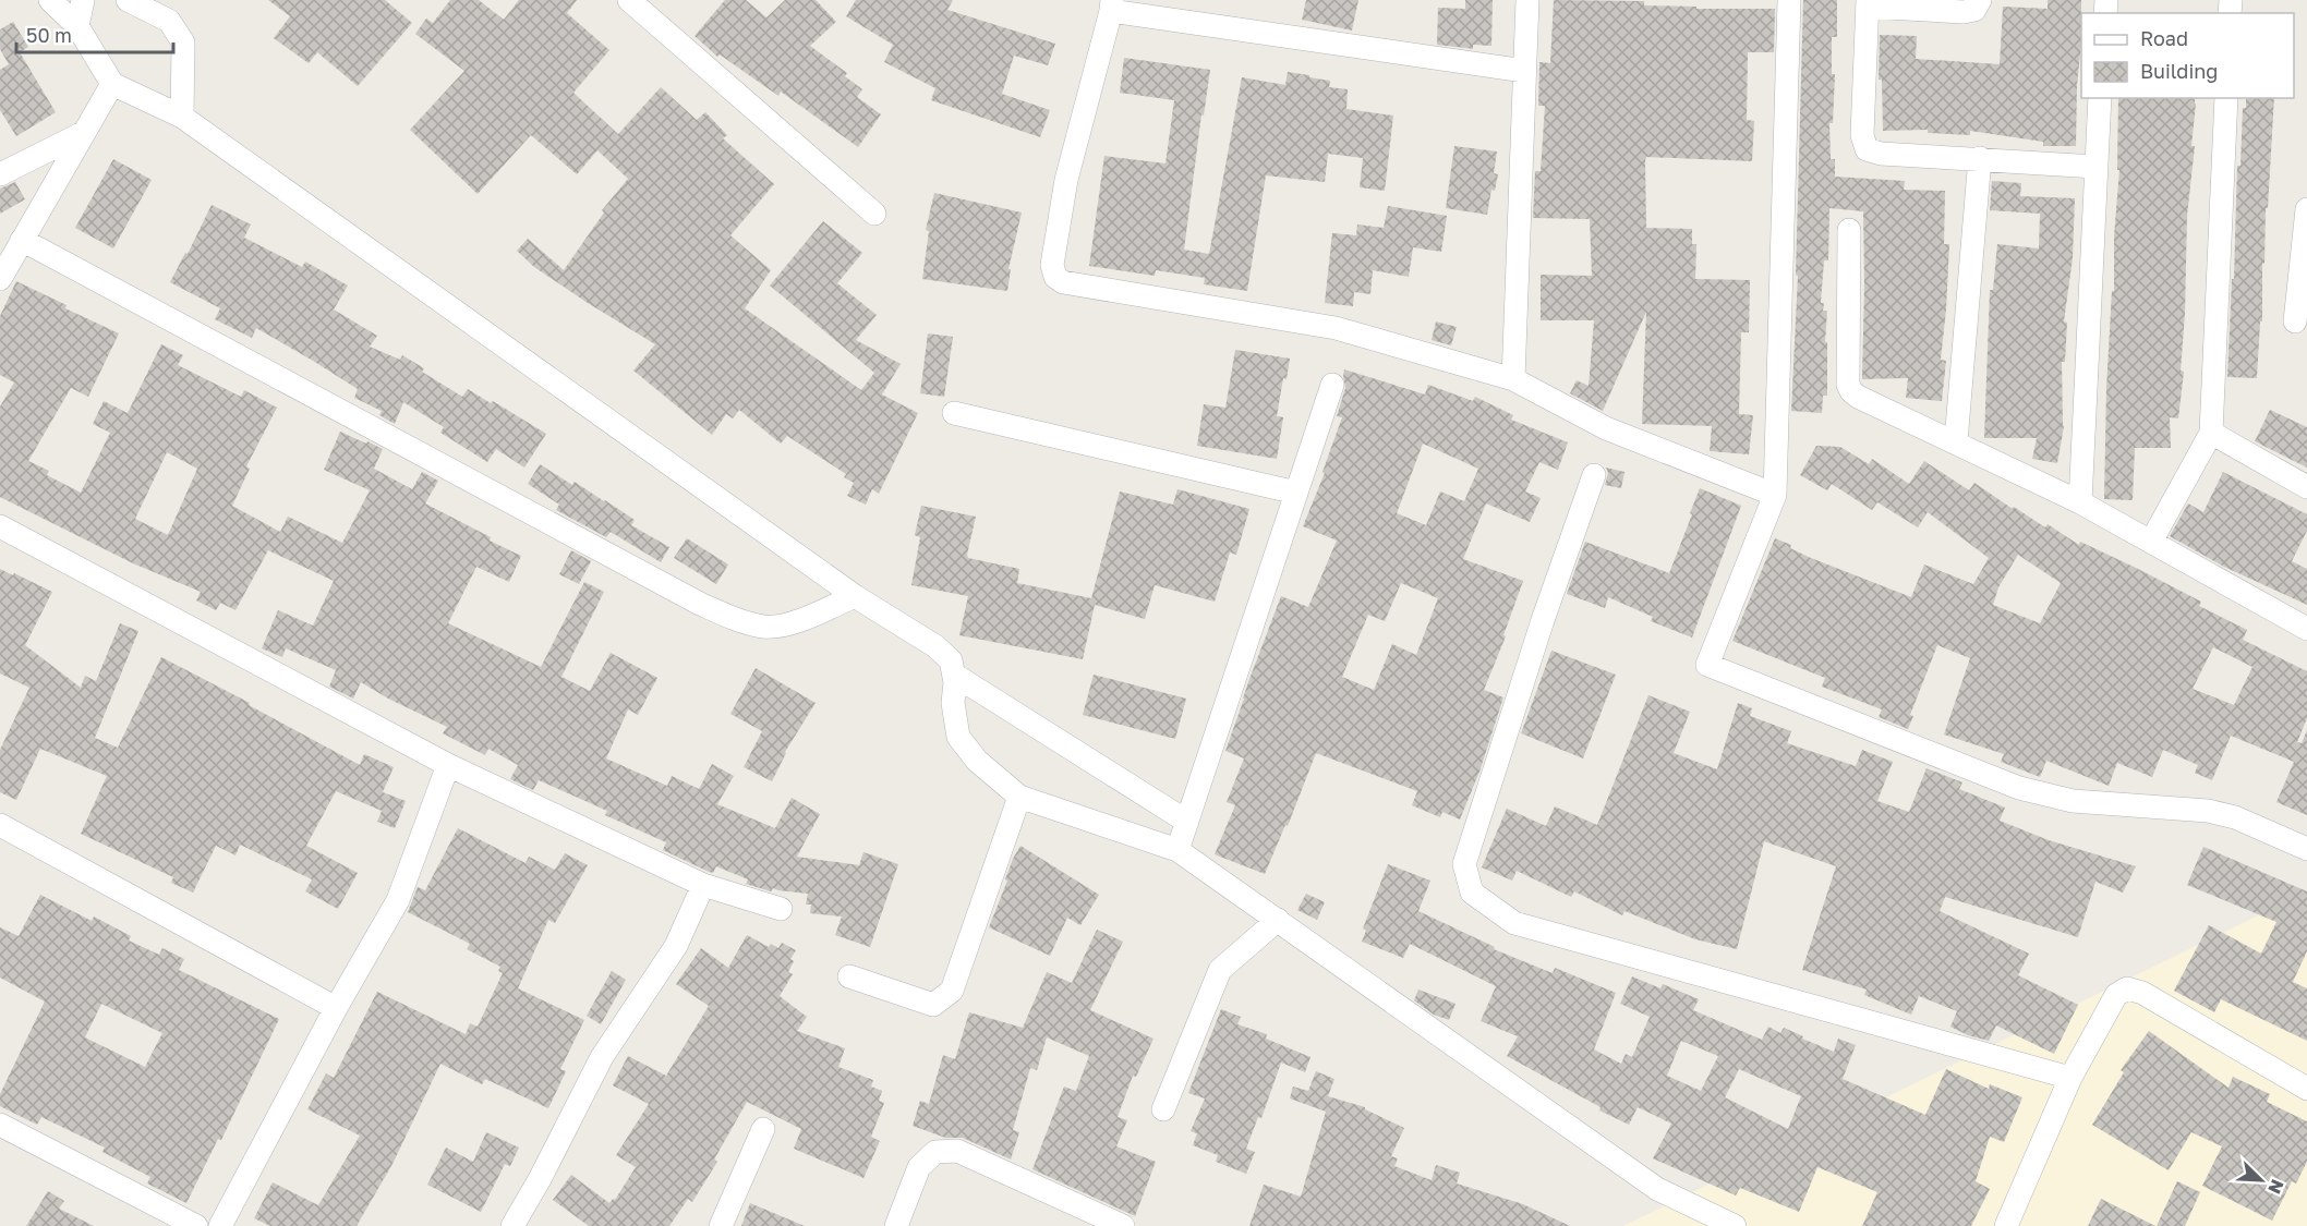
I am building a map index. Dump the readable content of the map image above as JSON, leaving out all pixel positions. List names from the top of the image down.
{
  "legend": ["Road", "Building"],
  "scale_bar": "50 m",
  "north": "bottom right"
}
